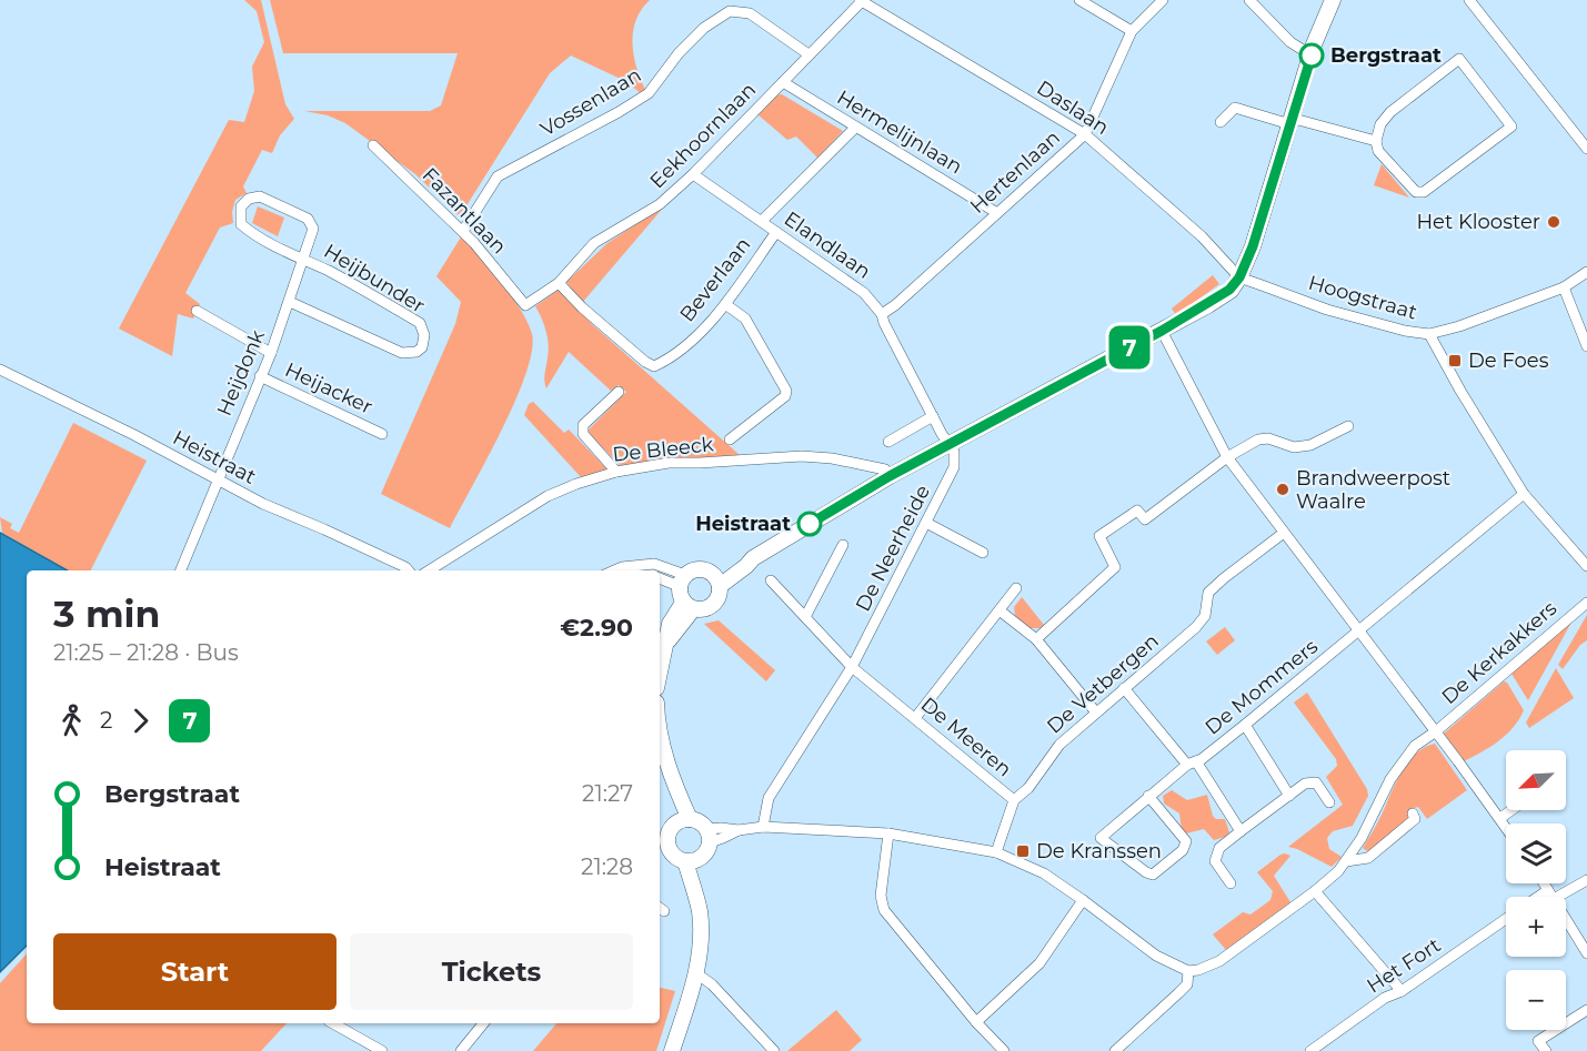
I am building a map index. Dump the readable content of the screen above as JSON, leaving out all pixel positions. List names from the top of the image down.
{
  "streets": {
    "street": [
      "Vossenlaan",
      "Daslaan",
      "Hermelijnlaan",
      "Eekhoornlaan",
      "Hertenlaan",
      "Fazantlaan",
      "Elandlaan",
      "Heijbunder",
      "Beverlaan",
      "Hoogstraat",
      "Heijdonk",
      "Heijacker",
      "De Bleeck",
      "Heistraat",
      "De Neerheide",
      "De Kerkakkers",
      "De Vetbergen",
      "De Mommers",
      "De Meeren",
      "Het Fort"
    ]
  },
  "crossings": [
    ["Vossenlaan", "Eekhoornlaan"],
    ["Vossenlaan", "Fazantlaan"],
    ["Daslaan", "Eekhoornlaan"],
    ["Daslaan", "Hertenlaan"],
    ["Daslaan", "Hoogstraat"],
    ["Hermelijnlaan", "Eekhoornlaan"],
    ["Hermelijnlaan", "Hertenlaan"],
    ["Eekhoornlaan", "Fazantlaan"],
    ["Eekhoornlaan", "Elandlaan"],
    ["Eekhoornlaan", "Beverlaan"],
    ["Hertenlaan", "Elandlaan"],
    ["Fazantlaan", "Beverlaan"],
    ["Elandlaan", "Beverlaan"],
    ["Elandlaan", "De Neerheide"],
    ["Heijbunder", "Heijdonk"],
    ["Heijdonk", "Heijacker"],
    ["Heijdonk", "Heistraat"],
    ["De Neerheide", "De Meeren"],
    ["De Vetbergen", "De Meeren"]
  ],
  "places": {
    "other": [
      "Bergstraat",
      "Het Klooster",
      "Brandweerpost Waalre",
      "Heistraat"
    ],
    "transit": ["De Foes", "De Kranssen"]
  },
  "lines": ["bus line 7"],
  "north": "bottom left",
  "page": {
    "on_map": "7",
    "heading": ["3 min", "21:25 – 21:28 · Bus", "€2.90"],
    "legs": ["2", "7"],
    "map_buttons": ["+", "−"],
    "list": [
      {
        "name": "Bergstraat",
        "value": "21:27"
      },
      {
        "name": "Heistraat",
        "value": "21:28"
      }
    ],
    "buttons": ["Start", "Tickets"]
  }
}
